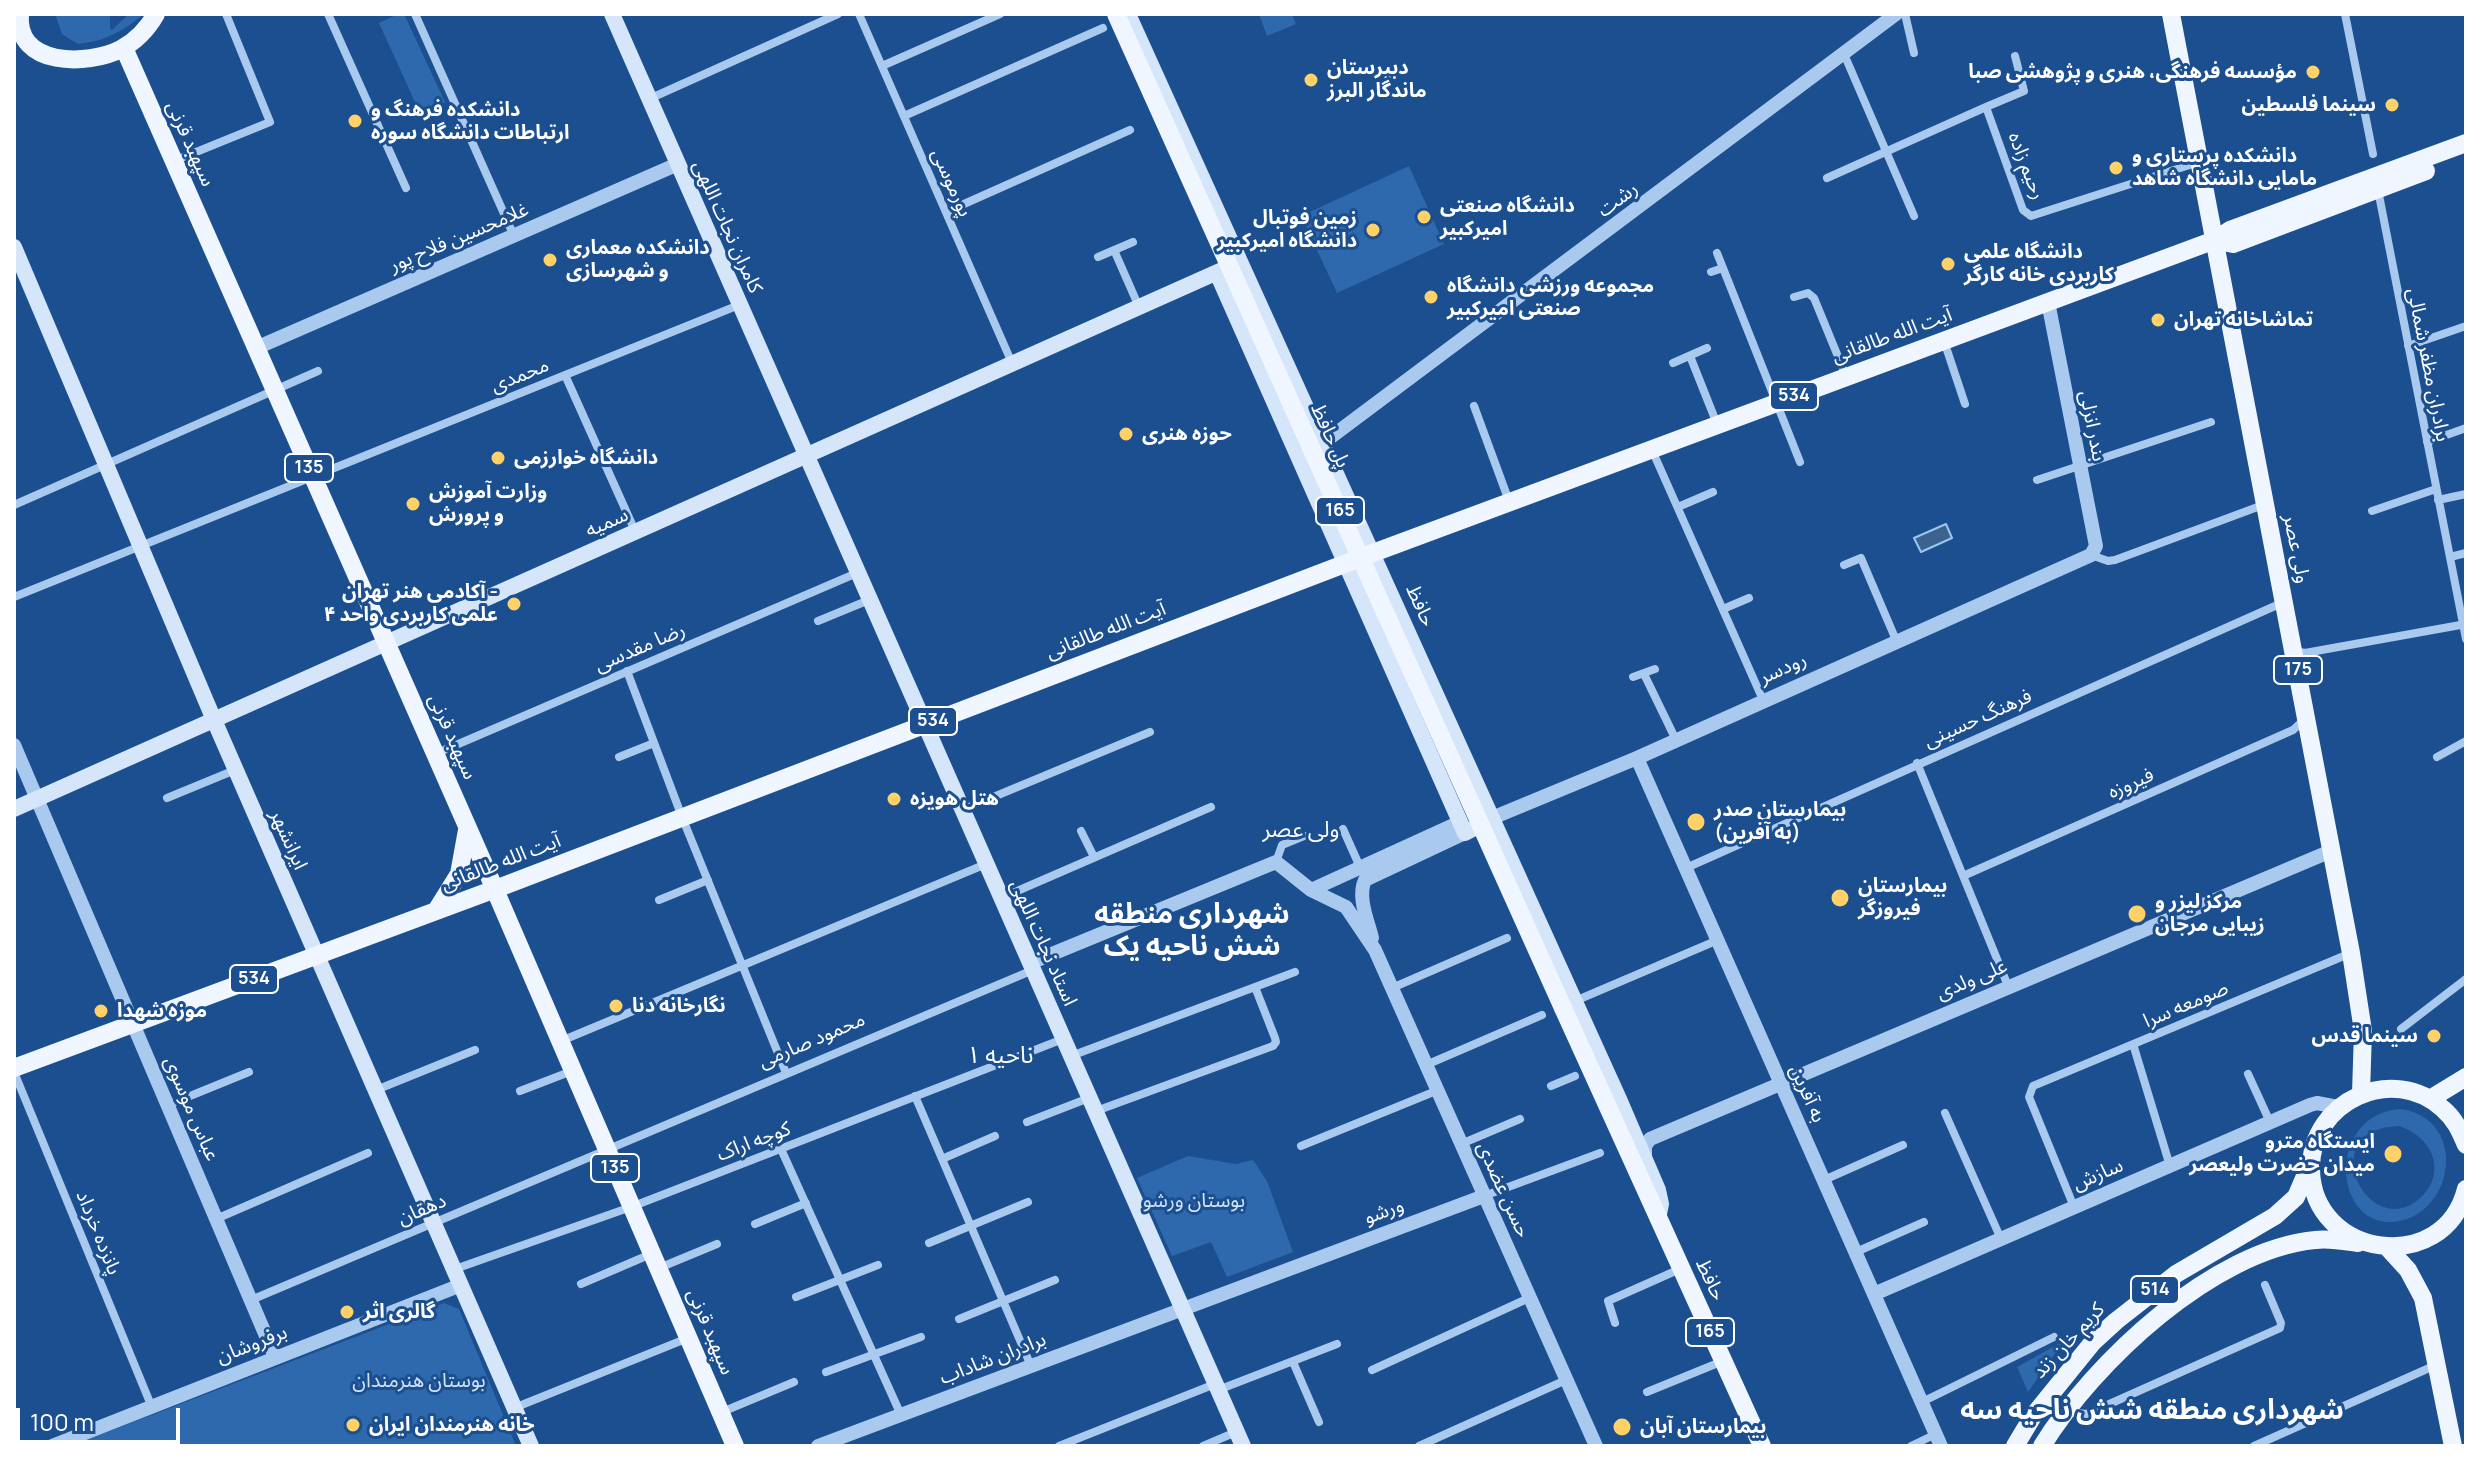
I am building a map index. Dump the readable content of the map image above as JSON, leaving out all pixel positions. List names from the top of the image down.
{
  "streets": {
    "main road": [
      "سپهبد قرنی",
      "کامران نجات اللهی",
      "آیت الله طالقانی",
      "534",
      "پل حافظ",
      "135",
      "165",
      "سمیه",
      "ولی عصر",
      "حافظ",
      "175",
      "ایرانشهر",
      "استاد نجات اللهی",
      "514",
      "کریم خان زند"
    ],
    "street": [
      "رحیم زاده",
      "پورموسی",
      "رشت",
      "غلامحسین فلاح‌ پور",
      "برادران مظفر شمالی",
      "محمدی",
      "بندر انزلی",
      "رضا مقدسی",
      "رودسر",
      "فرهنگ حسینی",
      "فیروزه",
      "علی ولدی",
      "صومعه سرا",
      "محمود صارمی",
      "به آفرین",
      "عباس موسوی",
      "کوچه اراک",
      "سازش",
      "حسن عضدی",
      "دهقان",
      "ورشو",
      "پانزده خرداد",
      "برفروشان",
      "برادران شاداب"
    ]
  },
  "crossings": [
    ["سپهبد قرنی", "غلامحسین فلاح‌ پور"],
    ["سپهبد قرنی", "آیت الله طالقانی"],
    ["سپهبد قرنی", "محمدی"],
    ["سپهبد قرنی", "سمیه"],
    ["سپهبد قرنی", "رضا مقدسی"],
    ["سپهبد قرنی", "محمود صارمی"],
    ["سپهبد قرنی", "کوچه اراک"],
    ["سپهبد قرنی", "دهقان"],
    ["رحیم زاده", "ولی عصر"],
    ["پورموسی", "سمیه"],
    ["رشت", "حافظ"],
    ["کامران نجات اللهی", "غلامحسین فلاح‌ پور"],
    ["کامران نجات اللهی", "محمدی"],
    ["کامران نجات اللهی", "سمیه"],
    ["کامران نجات اللهی", "استاد نجات اللهی"],
    ["آیت الله طالقانی", "برادران مظفر شمالی"],
    ["آیت الله طالقانی", "بندر انزلی"],
    ["آیت الله طالقانی", "ولی عصر"],
    ["آیت الله طالقانی", "حافظ"],
    ["آیت الله طالقانی", "ایرانشهر"],
    ["آیت الله طالقانی", "استاد نجات اللهی"],
    ["آیت الله طالقانی", "عباس موسوی"],
    ["آیت الله طالقانی", "پانزده خرداد"],
    ["محمدی", "ایرانشهر"],
    ["بندر انزلی", "رودسر"],
    ["پل حافظ", "حافظ"],
    ["سمیه", "حافظ"],
    ["سمیه", "ایرانشهر"],
    ["سمیه", "استاد نجات اللهی"],
    ["سمیه", "عباس موسوی"],
    ["ولی عصر", "فرهنگ حسینی"],
    ["ولی عصر", "فیروزه"],
    ["ولی عصر", "علی ولدی"],
    ["ولی عصر", "صومعه سرا"],
    ["حافظ", "رودسر"],
    ["حافظ", "علی ولدی"],
    ["رضا مقدسی", "استاد نجات اللهی"],
    ["رودسر", "به آفرین"],
    ["فرهنگ حسینی", "به آفرین"],
    ["ایرانشهر", "کوچه اراک"],
    ["ایرانشهر", "دهقان"],
    ["ایرانشهر", "برفروشان"],
    ["استاد نجات اللهی", "محمود صارمی"],
    ["استاد نجات اللهی", "کوچه اراک"],
    ["استاد نجات اللهی", "ورشو"],
    ["استاد نجات اللهی", "برادران شاداب"],
    ["علی ولدی", "به آفرین"],
    ["صومعه سرا", "سازش"],
    ["محمود صارمی", "دهقان"],
    ["به آفرین", "سازش"],
    ["عباس موسوی", "دهقان"],
    ["عباس موسوی", "برفروشان"],
    ["کوچه اراک", "برفروشان"],
    ["سازش", "کریم خان زند"],
    ["حسن عضدی", "ورشو"],
    ["ورشو", "برادران شاداب"],
    ["پانزده خرداد", "برفروشان"]
  ],
  "districts": [
    "ولی عصر",
    "شهرداری منطقه شش ناحیه یک",
    "ناحیه ۱",
    "شهرداری منطقه شش ناحیه سه"
  ],
  "parks": ["بوستان ورشو", "بوستان هنرمندان"],
  "places": [
    "مؤسسه فرهنگی، هنری و پژوهشی صبا",
    "دبیرستان ماندگار البرز",
    "سینما فلسطین",
    "دانشکده فرهنگ و ارتباطات دانشگاه سوره",
    "دانشکده پرستاری و مامایی دانشگاه شاهد",
    "دانشگاه صنعتی امیرکبیر",
    "زمین فوتبال دانشگاه امیرکبیر",
    "دانشکده معماری و شهرسازی",
    "دانشگاه علمی کاربردی خانه کارگر",
    "مجموعه ورزشی دانشگاه صنعتی امیرکبیر",
    "تماشاخانه تهران",
    "حوزه هنری",
    "دانشگاه خوارزمی",
    "وزارت آموزش و پرورش",
    "آکادمی هنر تهران - علمی کاربردی واحد ۴",
    "هتل هویزه",
    "بیمارستان صدر (به آفرین)",
    "بیمارستان فیروزگر",
    "مرکز لیزر و زیبایی مرجان",
    "نگارخانه دنا",
    "موزه شهدا",
    "سینما قدس",
    "ایستگاه مترو میدان حضرت ولیعصر",
    "گالری اثر",
    "خانه هنرمندان ایران",
    "بیمارستان آبان"
  ],
  "scale_bar": "100 m"
}
